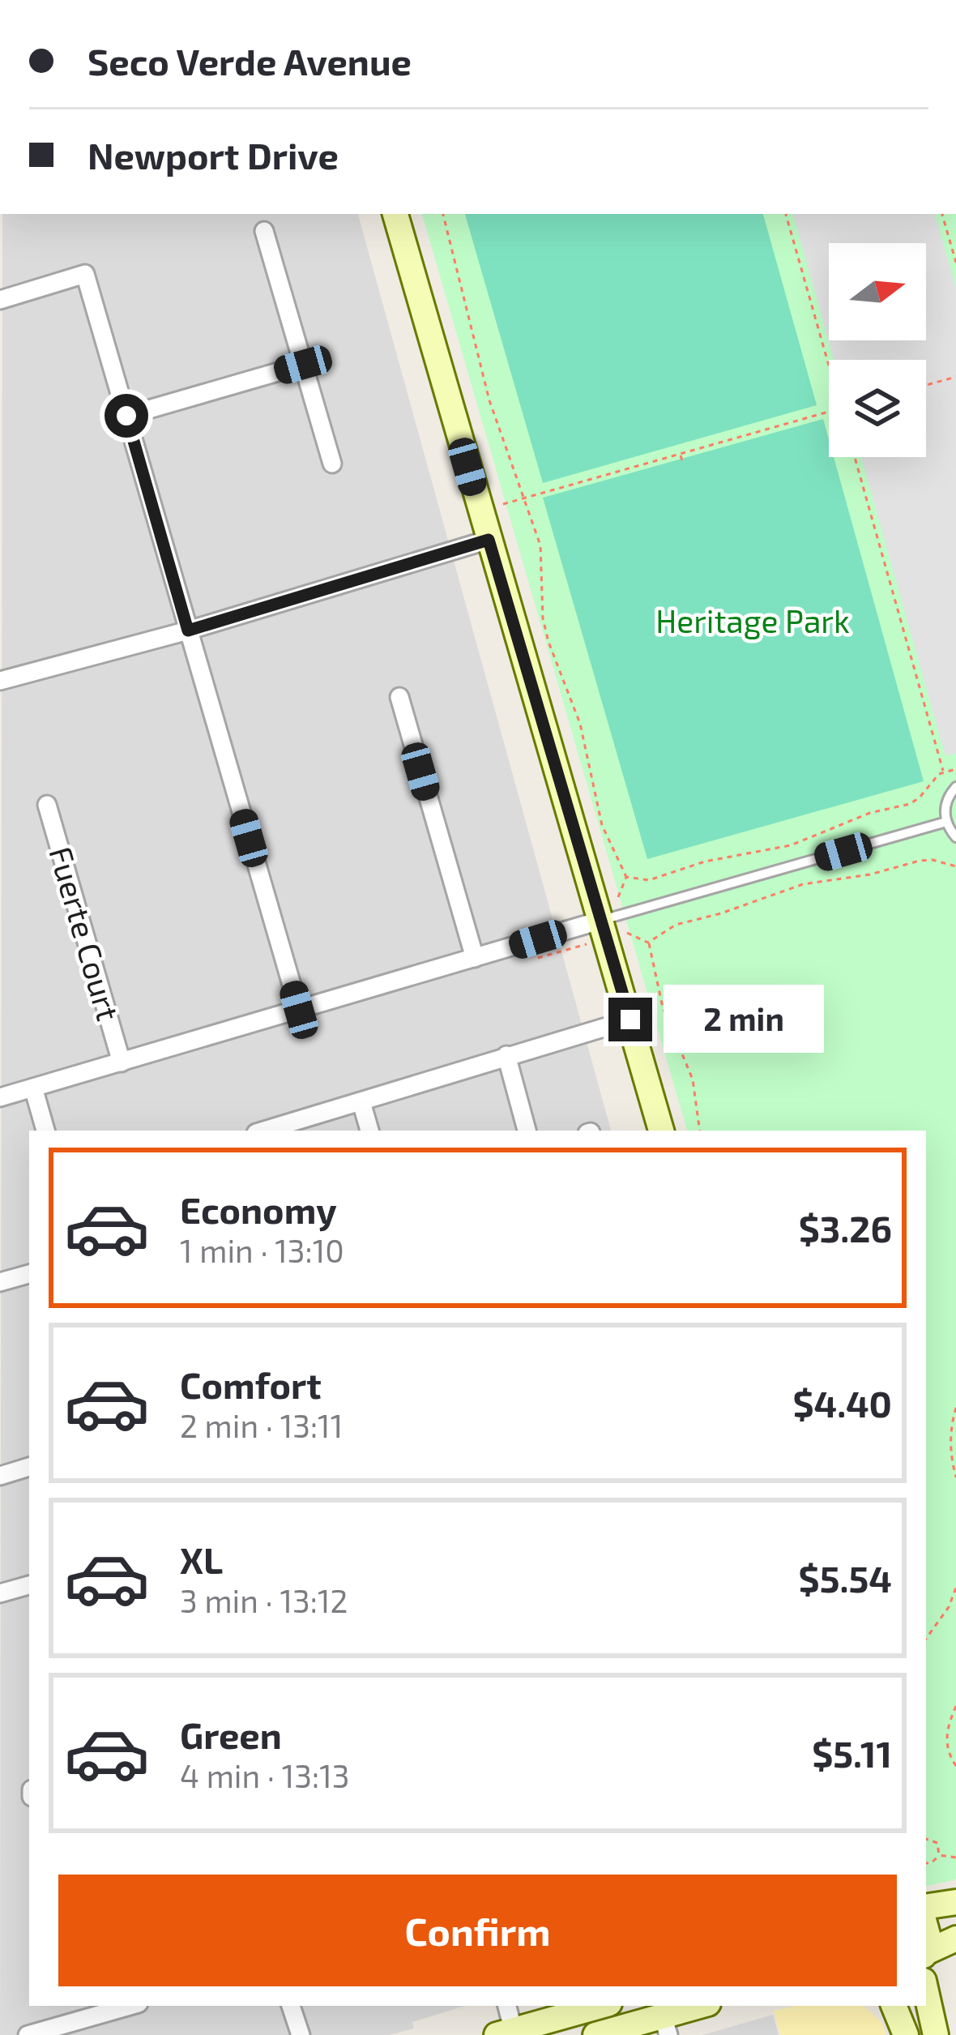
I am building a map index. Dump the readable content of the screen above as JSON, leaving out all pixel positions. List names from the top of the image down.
{
  "streets": {
    "street": ["Fuerte Court"]
  },
  "parks": ["Heritage Park"],
  "north": "right",
  "page": {
    "banner": ["Seco Verde Avenue", "Newport Drive"],
    "bubble": "2 min",
    "list": [
      {
        "name": "Economy",
        "note": "1 min · 13:10",
        "value": "$3.26"
      },
      {
        "name": "Comfort",
        "note": "2 min · 13:11",
        "value": "$4.40"
      },
      {
        "name": "XL",
        "note": "3 min · 13:12",
        "value": "$5.54"
      },
      {
        "name": "Green",
        "note": "4 min · 13:13",
        "value": "$5.11"
      }
    ],
    "buttons": "Confirm"
  }
}
